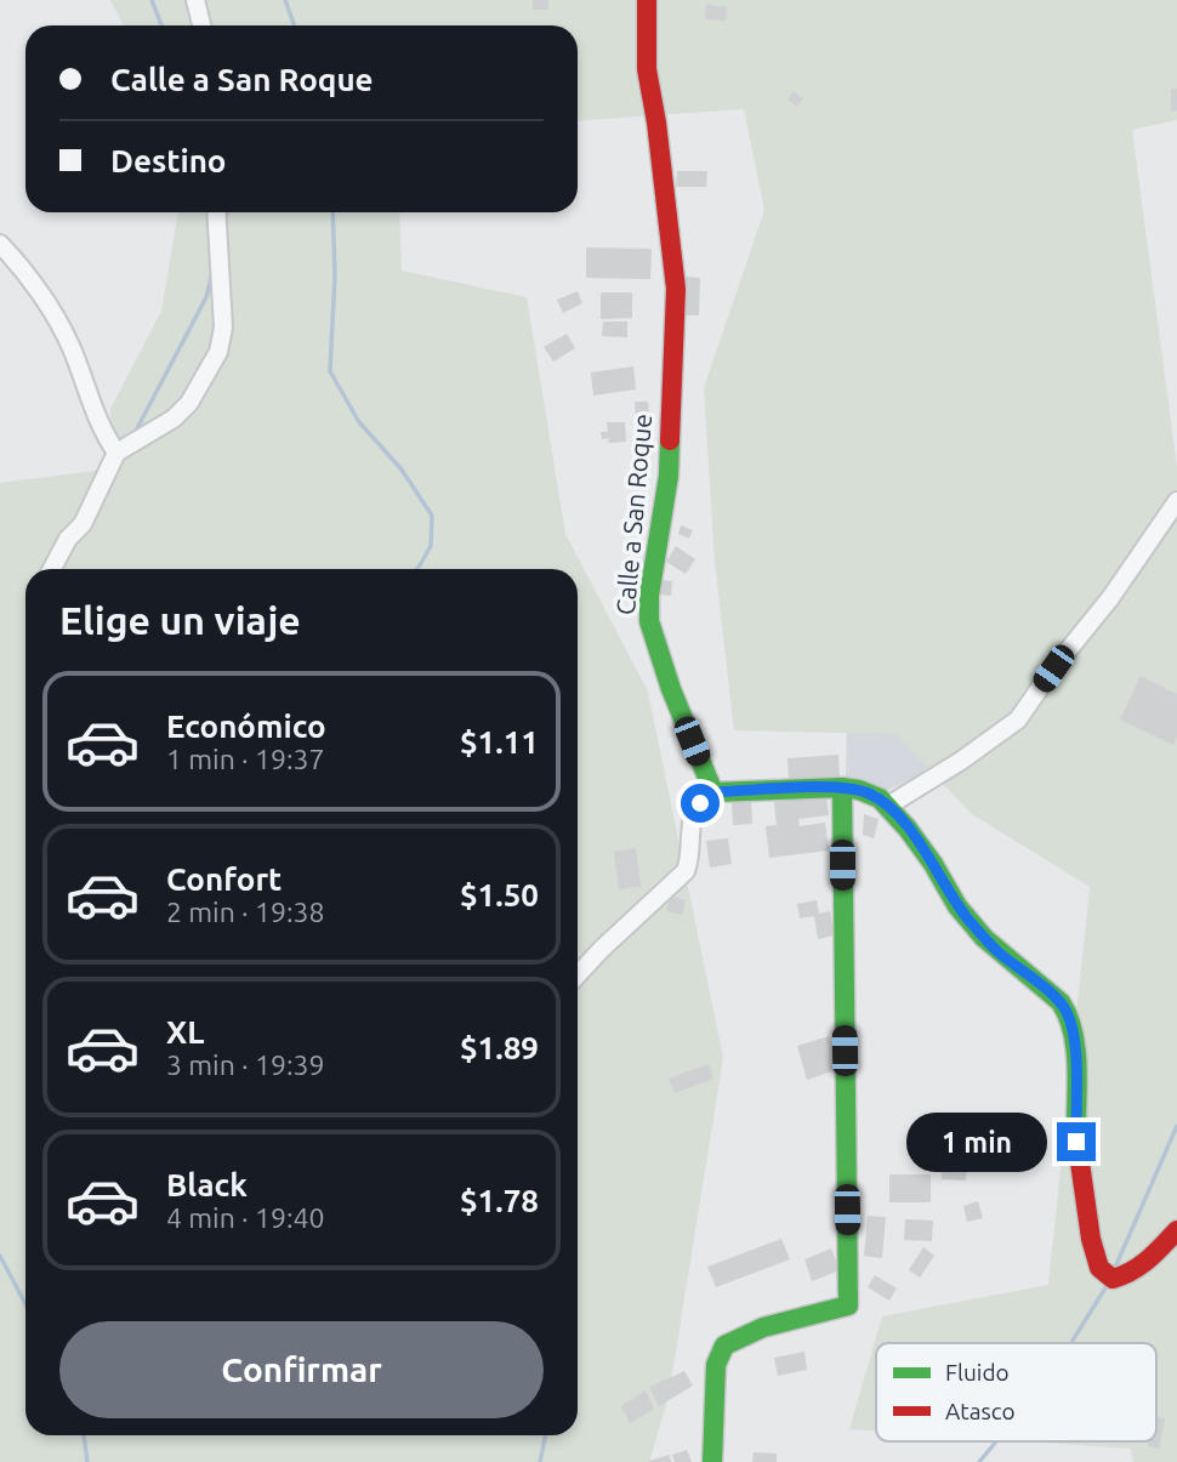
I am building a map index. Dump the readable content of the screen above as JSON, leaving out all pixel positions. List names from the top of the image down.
{
  "streets": {
    "street": ["Calle a San Roque"]
  },
  "legend": ["Fluido", "Atasco"],
  "page": {
    "banner": ["Calle a San Roque", "Destino"],
    "heading": "Elige un viaje",
    "list": [
      {
        "name": "Económico",
        "note": "1 min · 19:37",
        "value": "$1.11"
      },
      {
        "name": "Confort",
        "note": "2 min · 19:38",
        "value": "$1.50"
      },
      {
        "name": "XL",
        "note": "3 min · 19:39",
        "value": "$1.89"
      },
      {
        "name": "Black",
        "note": "4 min · 19:40",
        "value": "$1.78"
      }
    ],
    "bubble": "1 min",
    "buttons": "Confirmar"
  }
}
